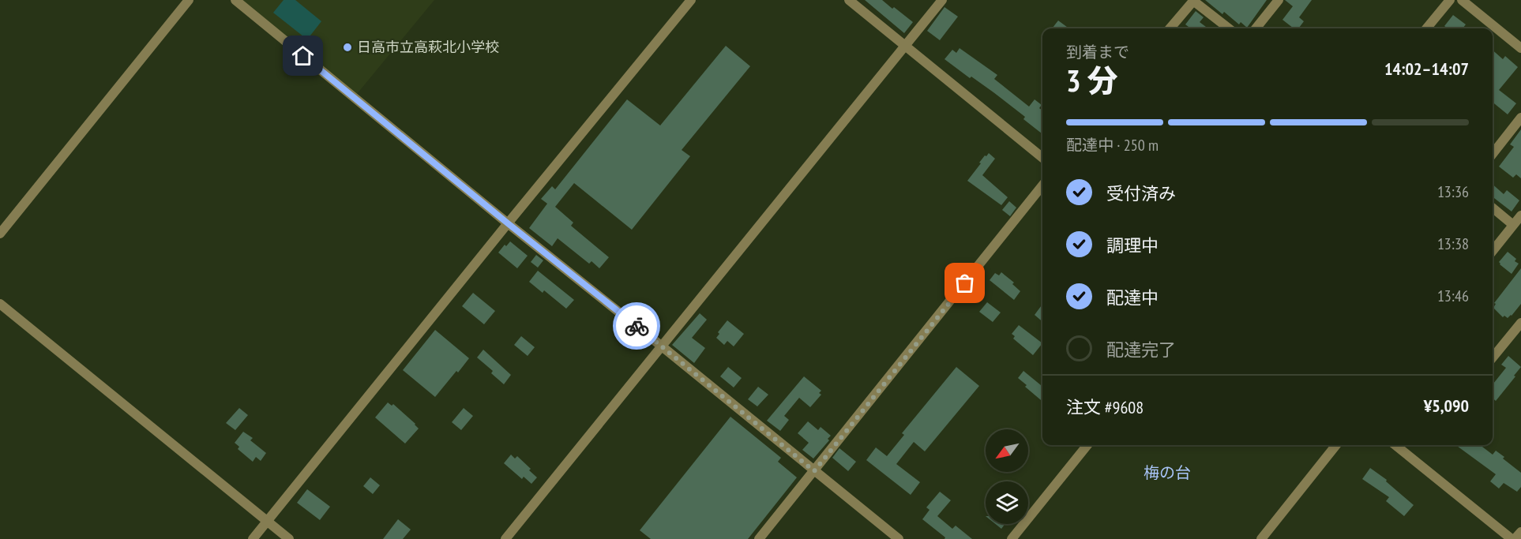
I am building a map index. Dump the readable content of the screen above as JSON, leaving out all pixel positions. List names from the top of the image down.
{
  "districts": ["梅の台"],
  "places": ["日高市立高萩北小学校"],
  "north": "bottom left",
  "page": {
    "heading": ["3 分", "到着まで", "14:02–14:07"],
    "panel": ["注文 #9608", "¥5,090"],
    "bar": "配達中 · 250 m",
    "list": [
      ["受付済み", "13:36"],
      ["調理中", "13:38"],
      ["配達中", "13:46"],
      "配達完了"
    ]
  }
}
